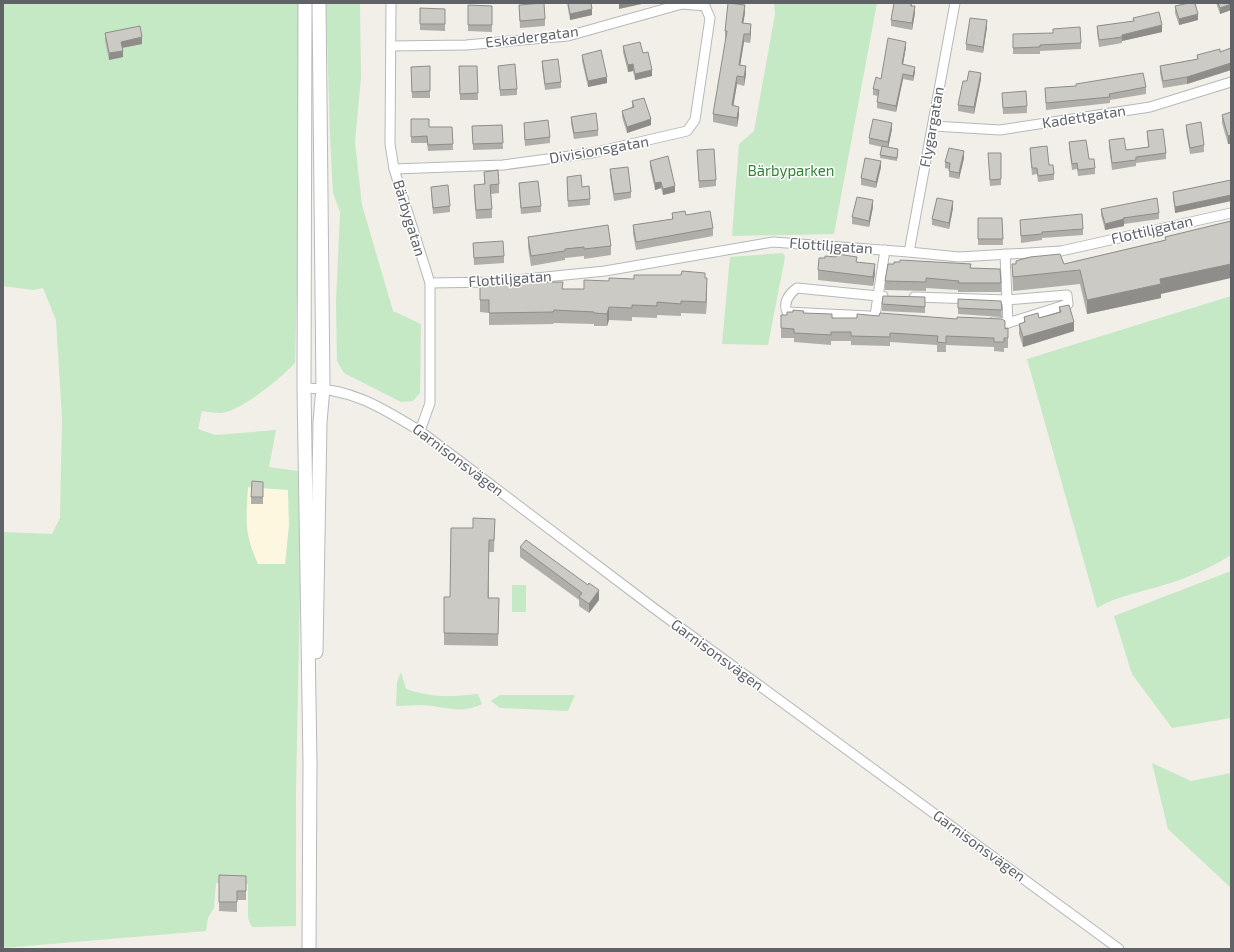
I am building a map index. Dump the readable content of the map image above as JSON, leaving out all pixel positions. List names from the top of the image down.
{
  "streets": {
    "street": [
      "Eskadergatan",
      "Kadettgatan",
      "Flygargatan",
      "Divisionsgatan",
      "Bärbygatan",
      "Flottiljgatan",
      "Garnisonsvägen"
    ]
  },
  "crossings": [
    ["Eskadergatan", "Divisionsgatan"],
    ["Eskadergatan", "Bärbygatan"],
    ["Kadettgatan", "Flygargatan"],
    ["Flygargatan", "Flottiljgatan"],
    ["Divisionsgatan", "Bärbygatan"],
    ["Bärbygatan", "Flottiljgatan"],
    ["Bärbygatan", "Garnisonsvägen"]
  ],
  "parks": ["Bärbyparken"]
}
